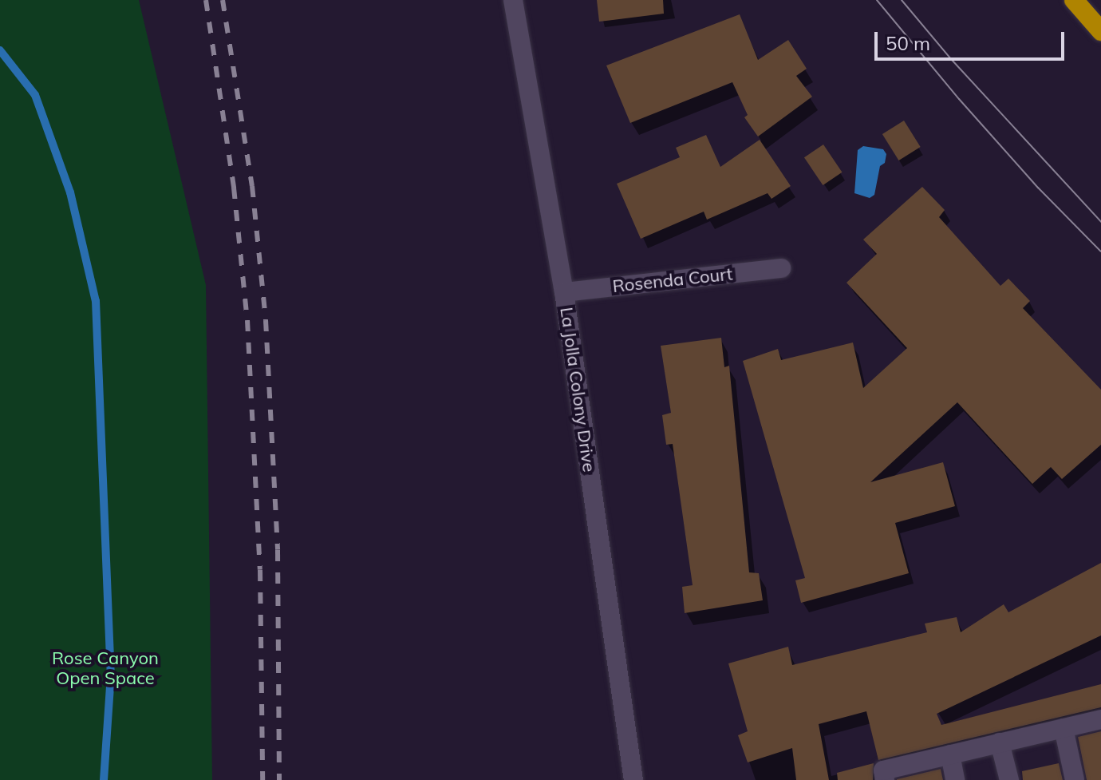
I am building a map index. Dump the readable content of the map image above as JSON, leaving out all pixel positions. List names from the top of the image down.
{
  "streets": {
    "street": ["Rosenda Court", "La Jolla Colony Drive"]
  },
  "crossings": [
    ["Rosenda Court", "La Jolla Colony Drive"]
  ],
  "parks": ["Rose Canyon Open Space"],
  "scale_bar": "50 m"
}
